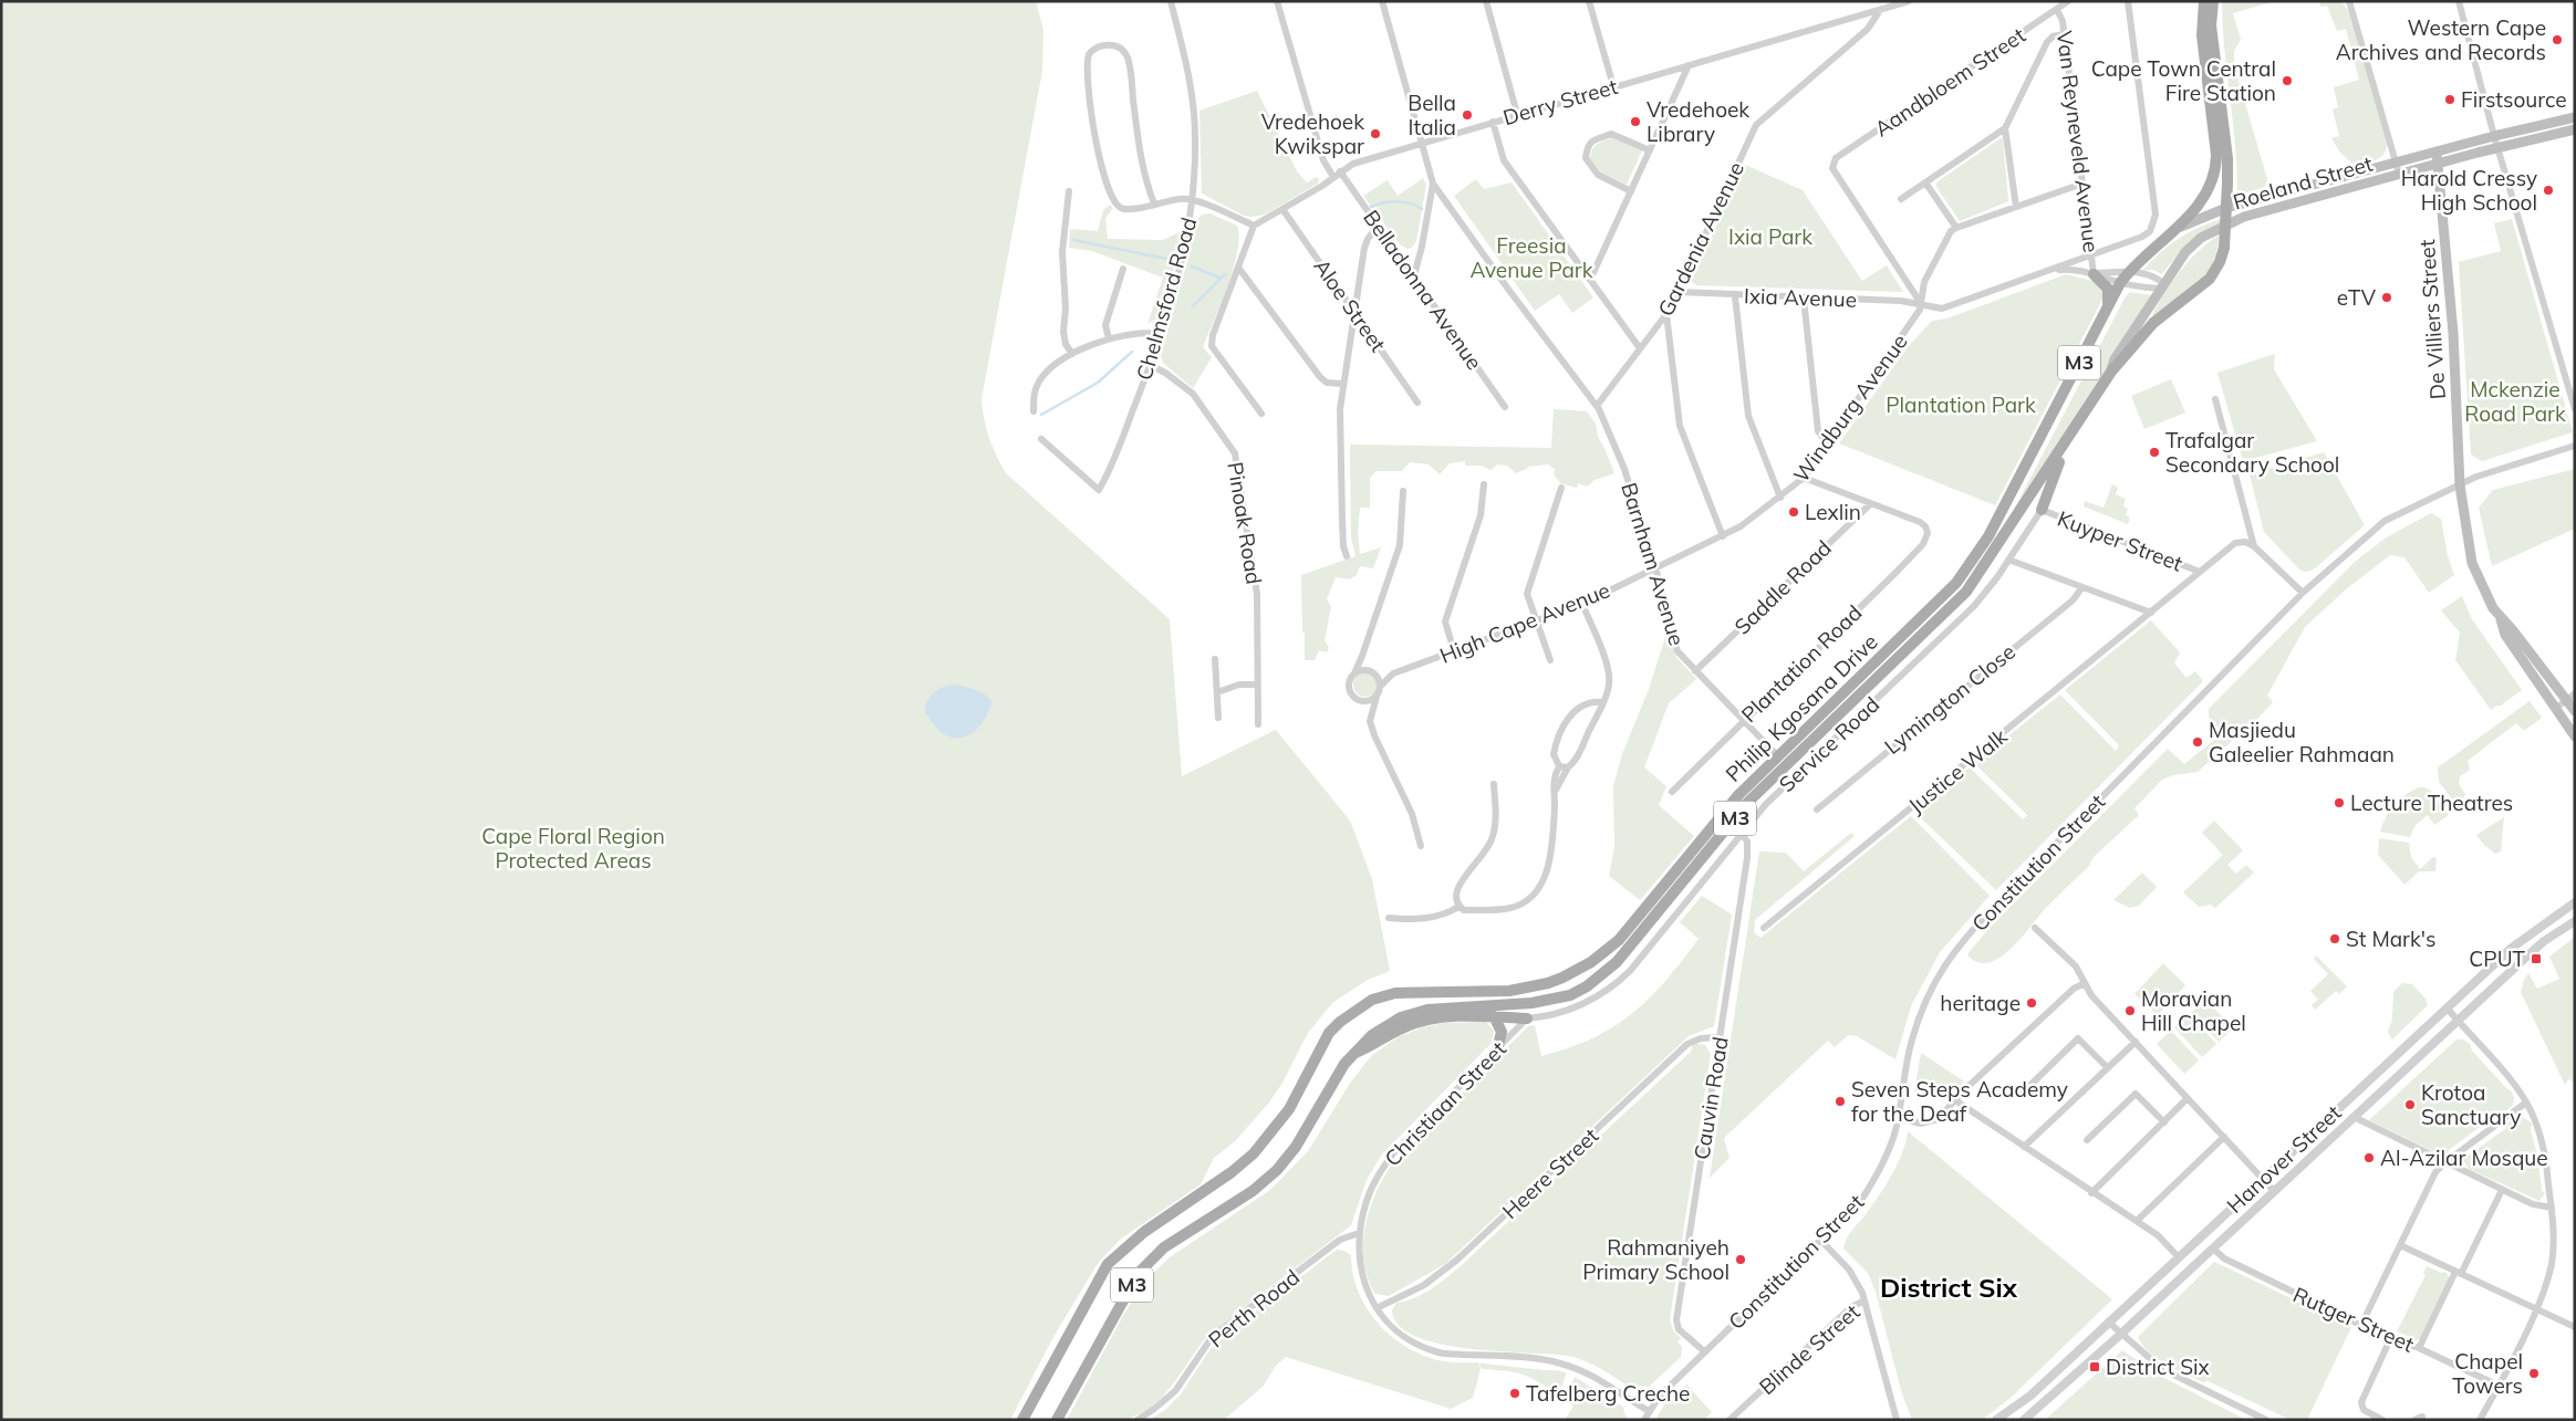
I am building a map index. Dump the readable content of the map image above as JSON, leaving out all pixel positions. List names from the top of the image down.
{
  "streets": {
    "main road": [
      "Roeland Street",
      "De Villiers Street",
      "M3",
      "Philip Kgosana Drive"
    ],
    "street": [
      "Aandbloem Street",
      "Derry Street",
      "Van Reyneveld Avenue",
      "Gardenia Avenue",
      "Belladonna Avenue",
      "Ixia Avenue",
      "Chelmsford Road",
      "Aloe Street",
      "Windburg Avenue",
      "Pinoak Road",
      "Kuyper Street",
      "Barnham Avenue",
      "Saddle Road",
      "High Cape Avenue",
      "Plantation Road",
      "Lymington Close",
      "Service Road",
      "Justice Walk",
      "Constitution Street",
      "Cauvin Road",
      "Christiaan Street",
      "Hanover Street",
      "Heere Street",
      "Perth Road",
      "Rutger Street",
      "Blinde Street"
    ]
  },
  "crossings": [
    ["Aandbloem Street", "Van Reyneveld Avenue"],
    ["Aandbloem Street", "Ixia Avenue"],
    ["Aandbloem Street", "Windburg Avenue"],
    ["Derry Street", "Gardenia Avenue"],
    ["Derry Street", "Belladonna Avenue"],
    ["Derry Street", "Aloe Street"],
    ["Van Reyneveld Avenue", "Ixia Avenue"],
    ["Roeland Street", "De Villiers Street"],
    ["Roeland Street", "M3"],
    ["Roeland Street", "Philip Kgosana Drive"],
    ["Gardenia Avenue", "Ixia Avenue"],
    ["Gardenia Avenue", "Barnham Avenue"],
    ["Ixia Avenue", "Windburg Avenue"],
    ["Chelmsford Road", "Pinoak Road"],
    ["De Villiers Street", "Constitution Street"],
    ["M3", "Philip Kgosana Drive"],
    ["Windburg Avenue", "Barnham Avenue"],
    ["Windburg Avenue", "High Cape Avenue"],
    ["Kuyper Street", "Service Road"],
    ["Kuyper Street", "Justice Walk"],
    ["Barnham Avenue", "Saddle Road"],
    ["Barnham Avenue", "High Cape Avenue"],
    ["Barnham Avenue", "Plantation Road"],
    ["Barnham Avenue", "Philip Kgosana Drive"],
    ["Saddle Road", "Plantation Road"],
    ["Service Road", "Cauvin Road"],
    ["Service Road", "Christiaan Street"],
    ["Constitution Street", "Cauvin Road"],
    ["Constitution Street", "Christiaan Street"],
    ["Cauvin Road", "Heere Street"],
    ["Christiaan Street", "Heere Street"],
    ["Christiaan Street", "Perth Road"],
    ["Hanover Street", "Rutger Street"]
  ],
  "districts": ["District Six"],
  "parks": [
    "Ixia Park",
    "Freesia Avenue Park",
    "Mckenzie Road Park",
    "Plantation Park",
    "Cape Floral Region Protected Areas"
  ],
  "places": {
    "other": [
      "Western Cape Archives and Records",
      "Cape Town Central Fire Station",
      "Firstsource",
      "Bella Italia",
      "Vredehoek Library",
      "Vredehoek Kwikspar",
      "Harold Cressy High School",
      "eTV",
      "Trafalgar Secondary School",
      "Lexlin",
      "Masjiedu Galeelier Rahmaan",
      "Lecture Theatres",
      "St Mark's",
      "heritage",
      "Moravian Hill Chapel",
      "Seven Steps Academy for the Deaf",
      "Krotoa Sanctuary",
      "Al-Azilar Mosque",
      "Rahmaniyeh Primary School",
      "Chapel Towers",
      "Tafelberg Creche"
    ],
    "transit": ["CPUT", "District Six"]
  }
}
